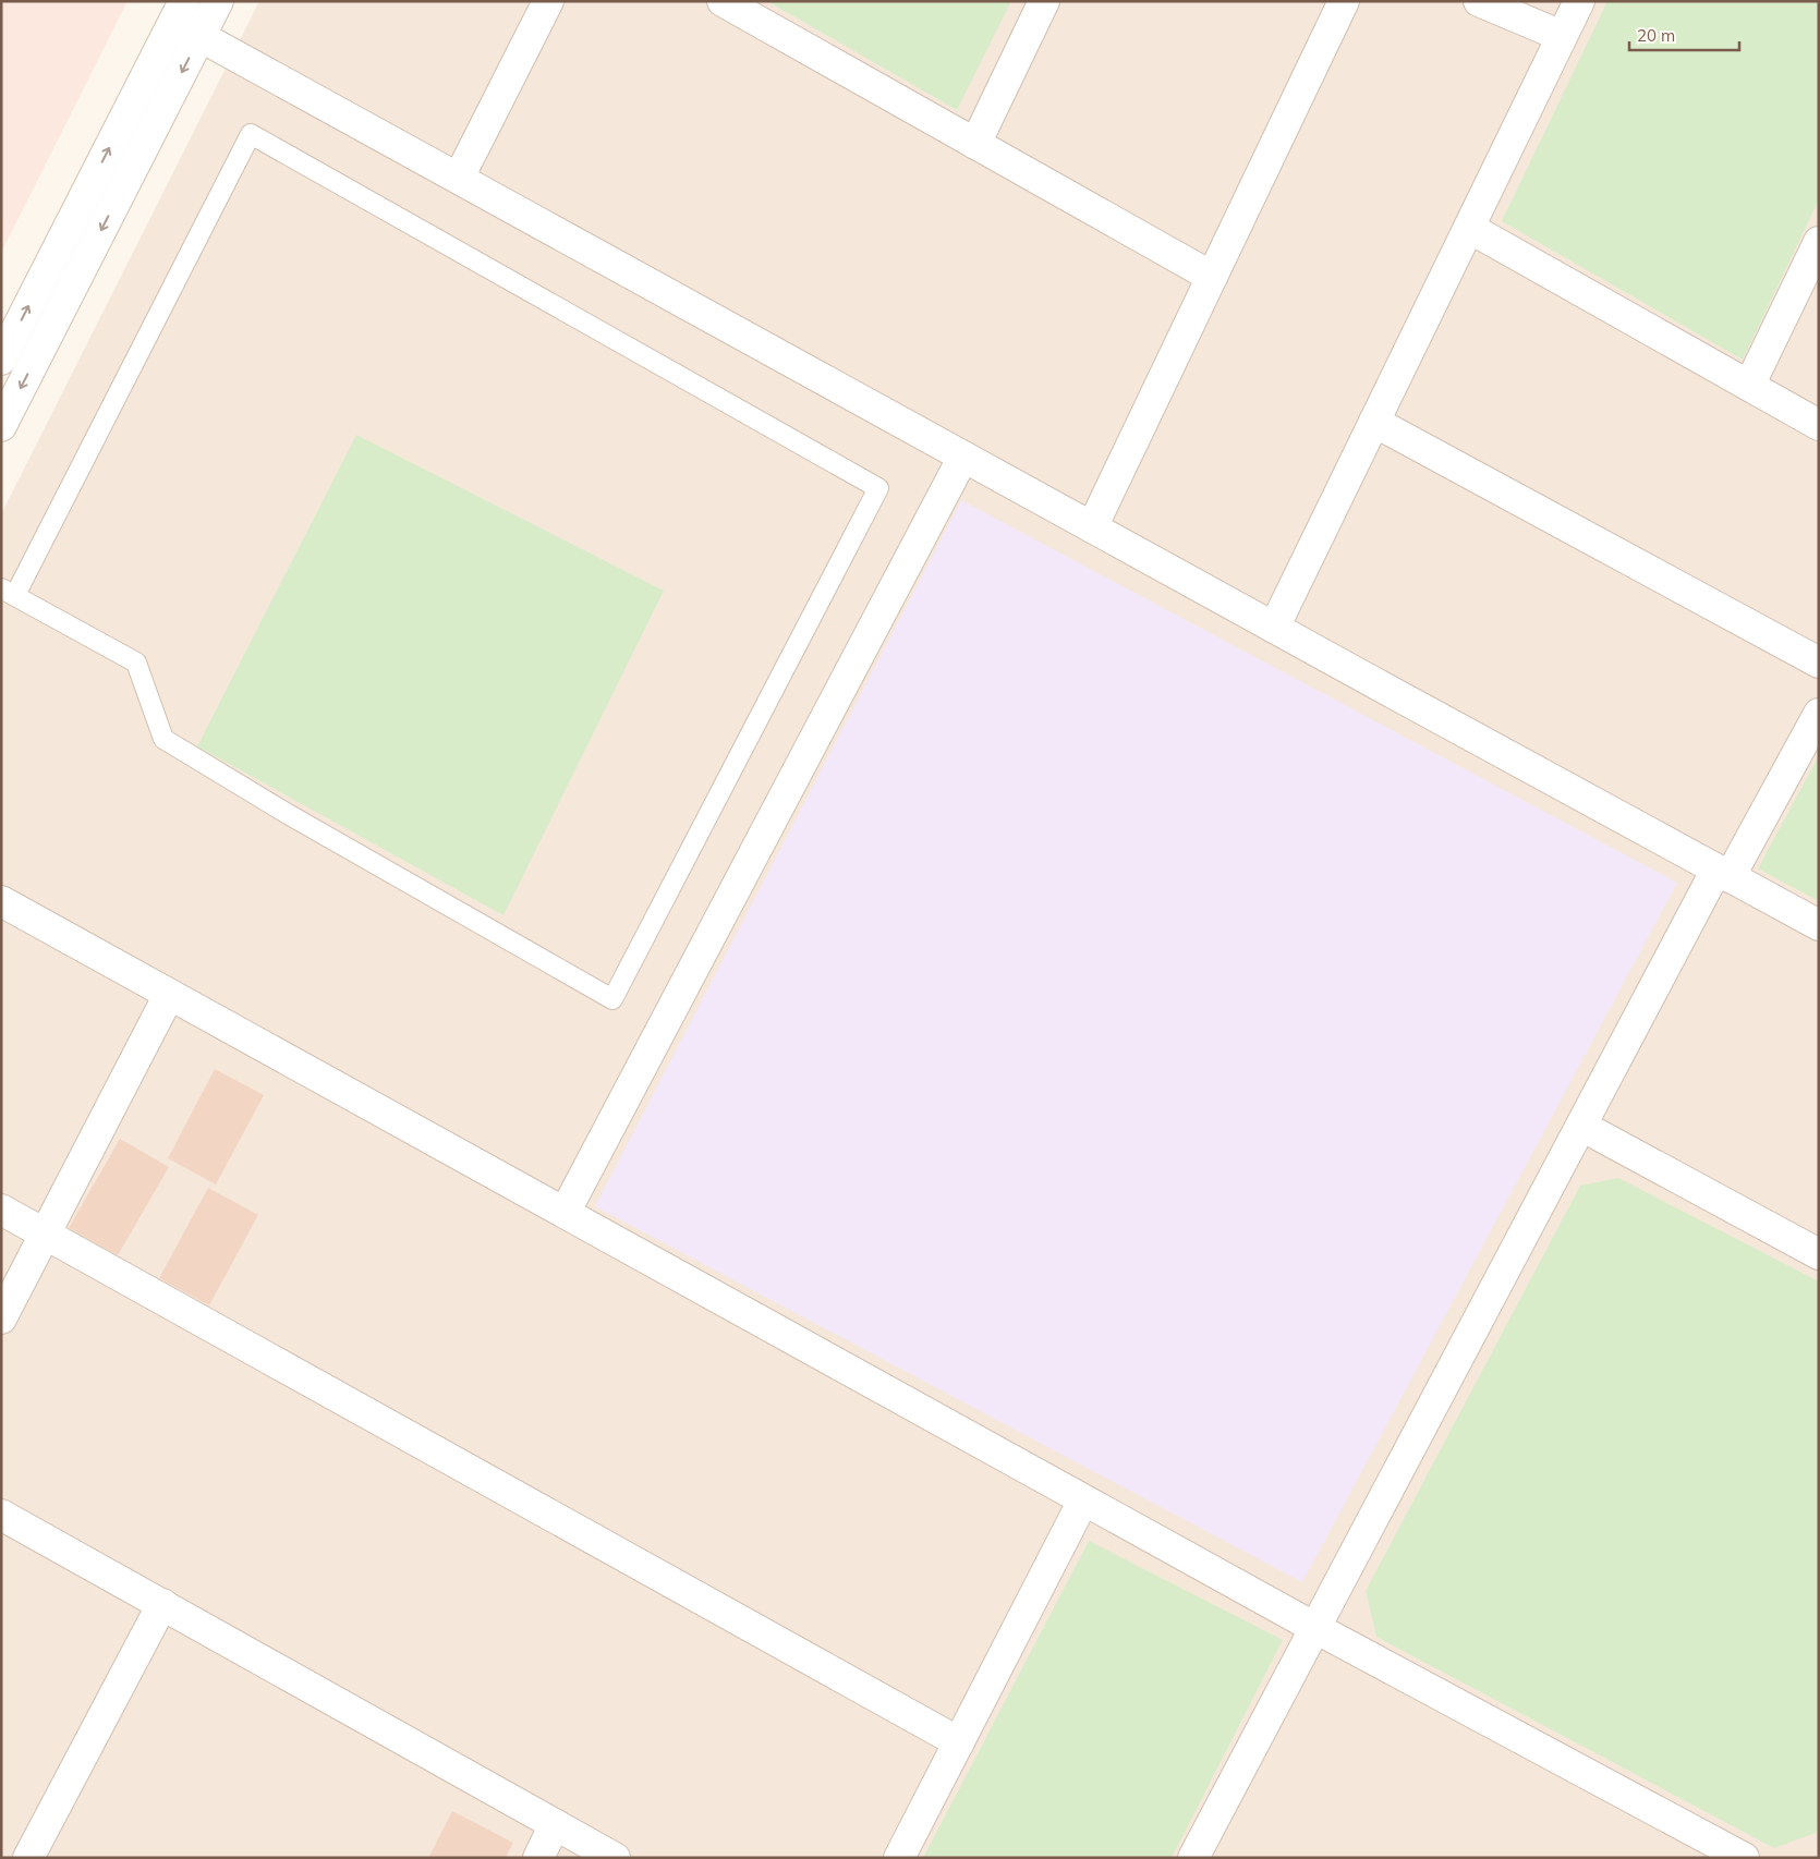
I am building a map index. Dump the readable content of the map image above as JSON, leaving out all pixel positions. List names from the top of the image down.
{
  "scale_bar": "20 m"
}
